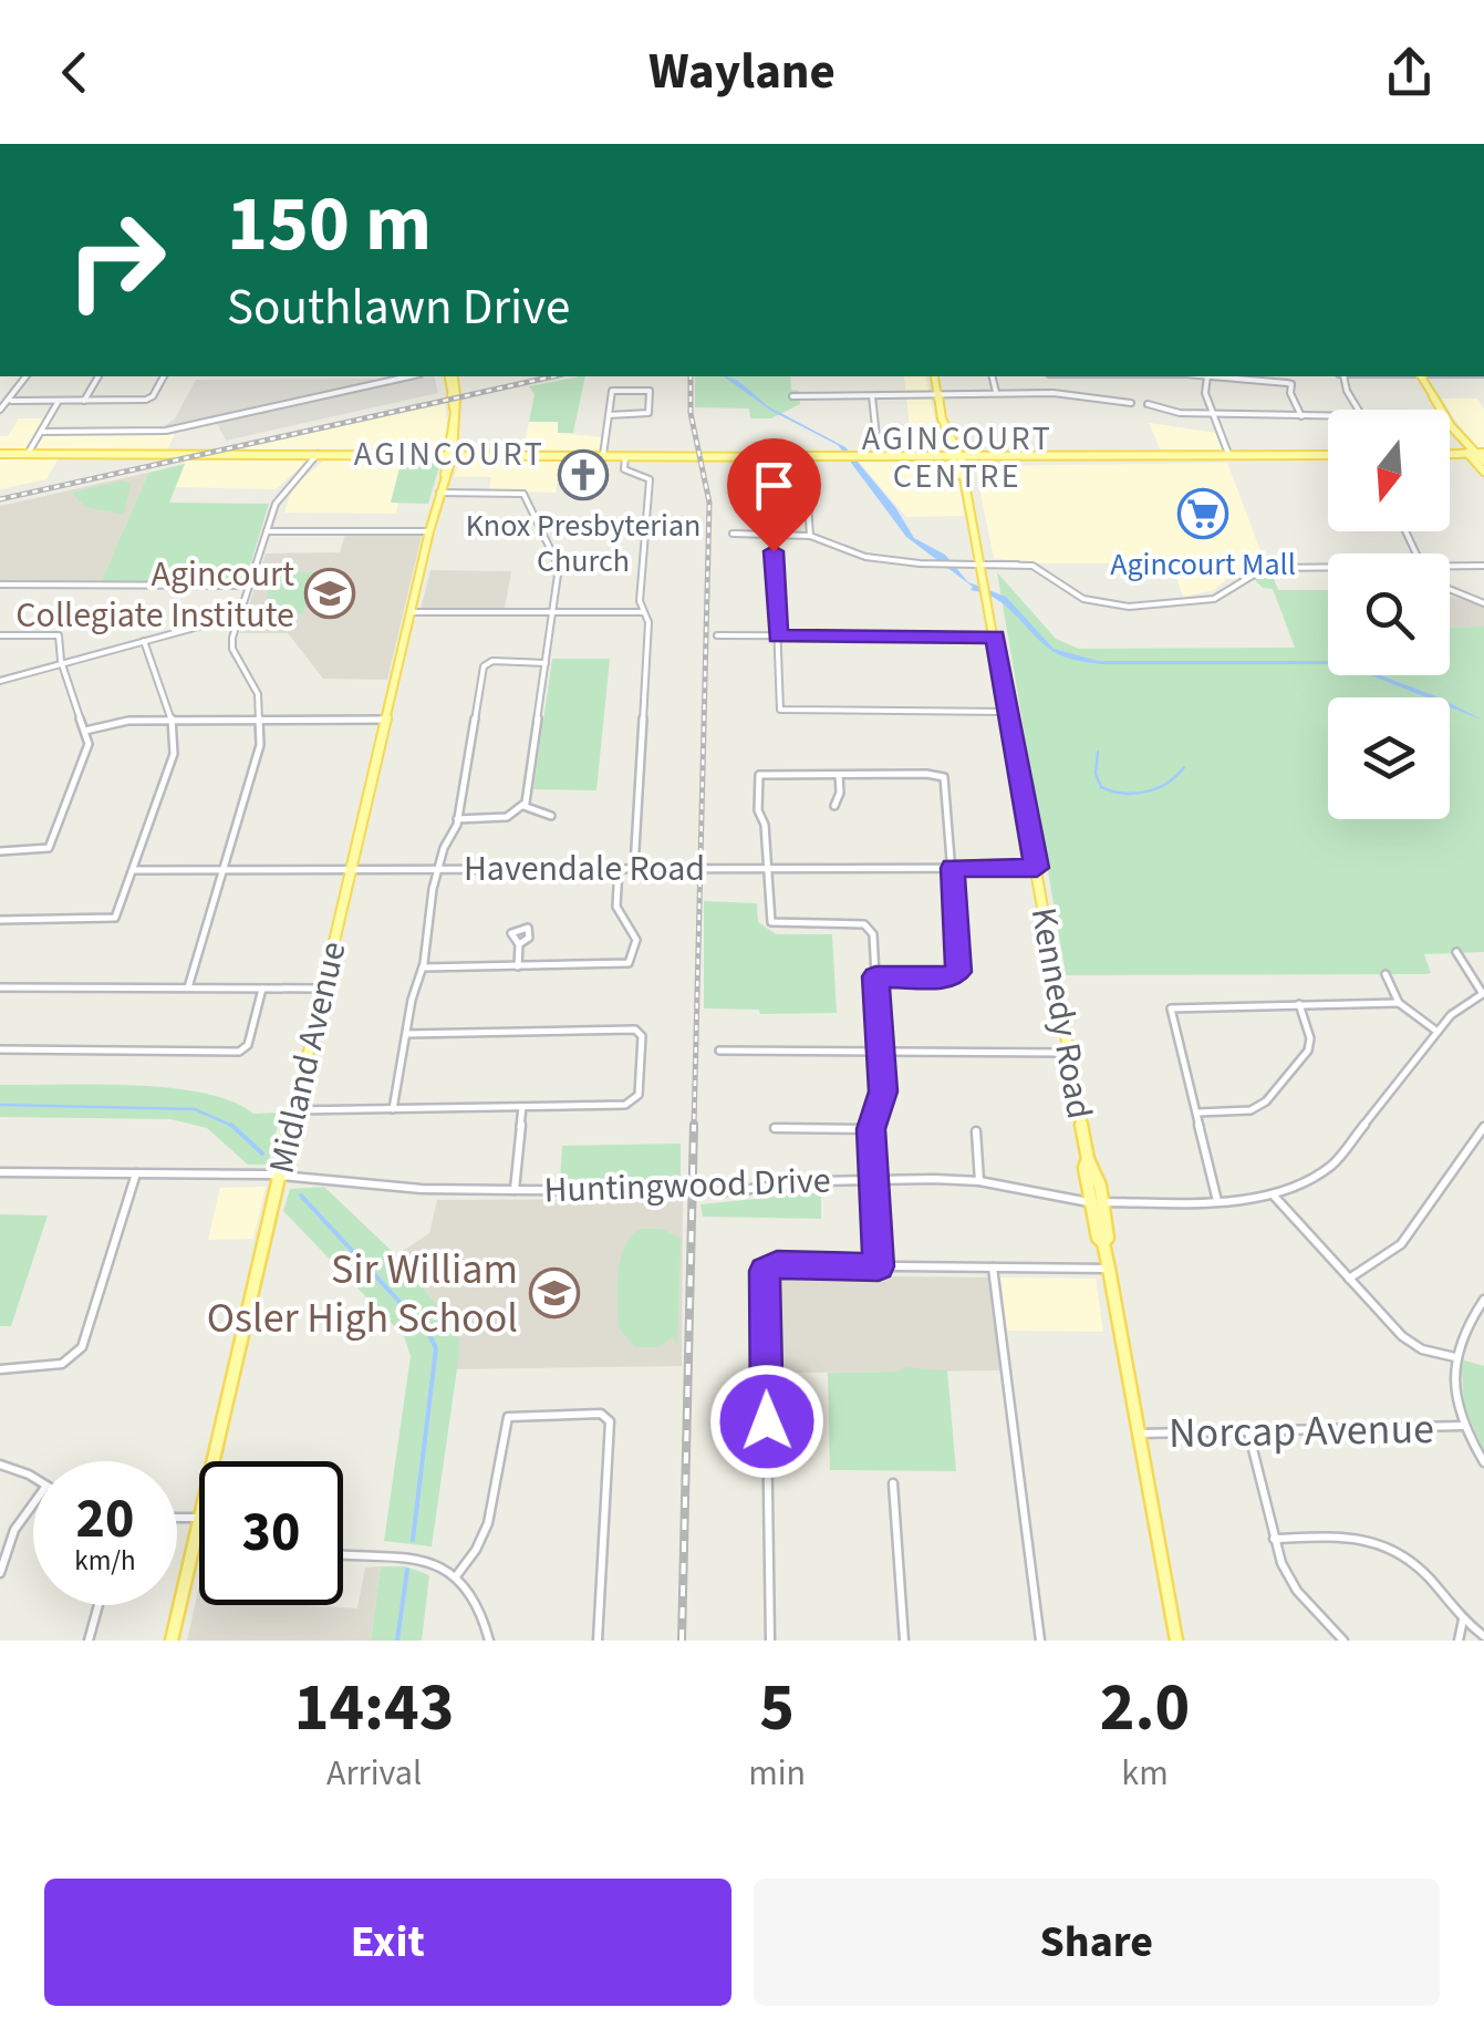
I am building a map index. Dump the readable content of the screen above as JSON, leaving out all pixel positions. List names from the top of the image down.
{
  "streets": {
    "main road": ["Kennedy Road", "Midland Avenue"],
    "street": ["Havendale Road", "Huntingwood Drive", "Norcap Avenue"]
  },
  "crossings": [
    ["Havendale Road", "Kennedy Road"],
    ["Havendale Road", "Midland Avenue"],
    ["Kennedy Road", "Huntingwood Drive"],
    ["Kennedy Road", "Norcap Avenue"],
    ["Midland Avenue", "Huntingwood Drive"]
  ],
  "districts": ["AGINCOURT CENTRE", "AGINCOURT"],
  "places": {
    "church": ["Knox Presbyterian Church"],
    "supermarket": ["Agincourt Mall"],
    "school or university": ["Agincourt Collegiate Institute", "Sir William Osler High School"]
  },
  "north": "bottom",
  "page": {
    "header": "Waylane",
    "turn": ["150 m", "Southlawn Drive"],
    "speed": "20 km/h",
    "limit": "30",
    "eta": [
      "14:43",
      "Arrival",
      "5",
      "min",
      "2.0",
      "km"
    ],
    "buttons": ["Exit", "Share"]
  }
}
